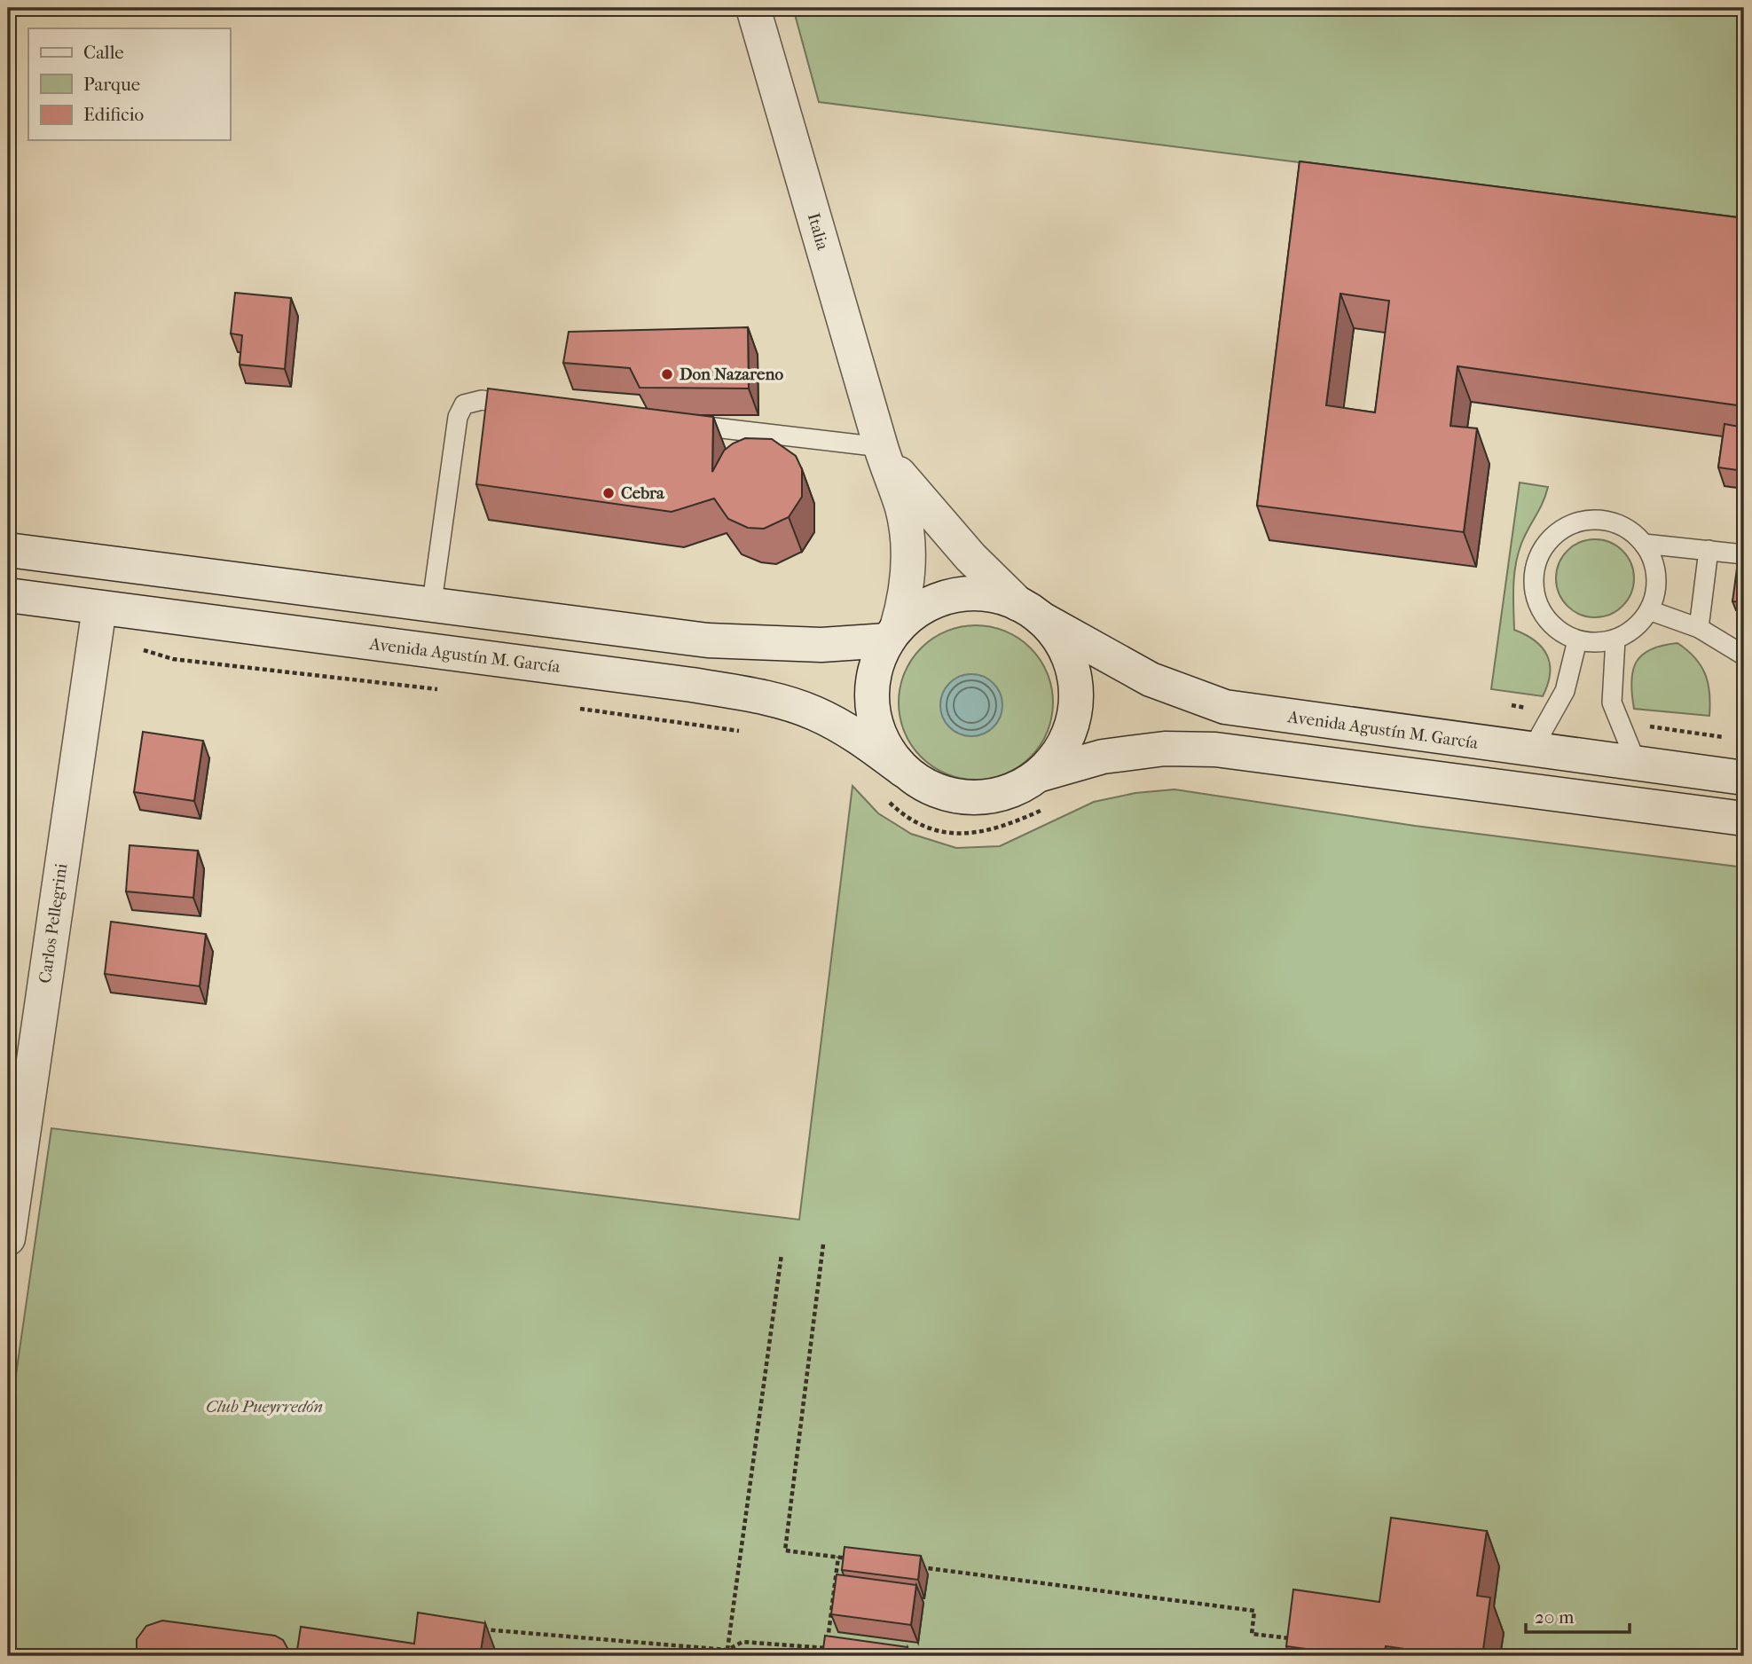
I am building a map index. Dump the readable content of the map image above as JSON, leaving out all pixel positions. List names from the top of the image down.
{
  "streets": {
    "main road": ["Italia", "Avenida Agustín M. García", "Carlos Pellegrini"]
  },
  "crossings": [
    ["Italia", "Avenida Agustín M. García"],
    ["Avenida Agustín M. García", "Carlos Pellegrini"]
  ],
  "parks": ["Club Pueyrredón"],
  "places": ["Don Nazareno", "Cebra"],
  "legend": ["Calle", "Parque", "Edificio"],
  "scale_bar": "20 m"
}
